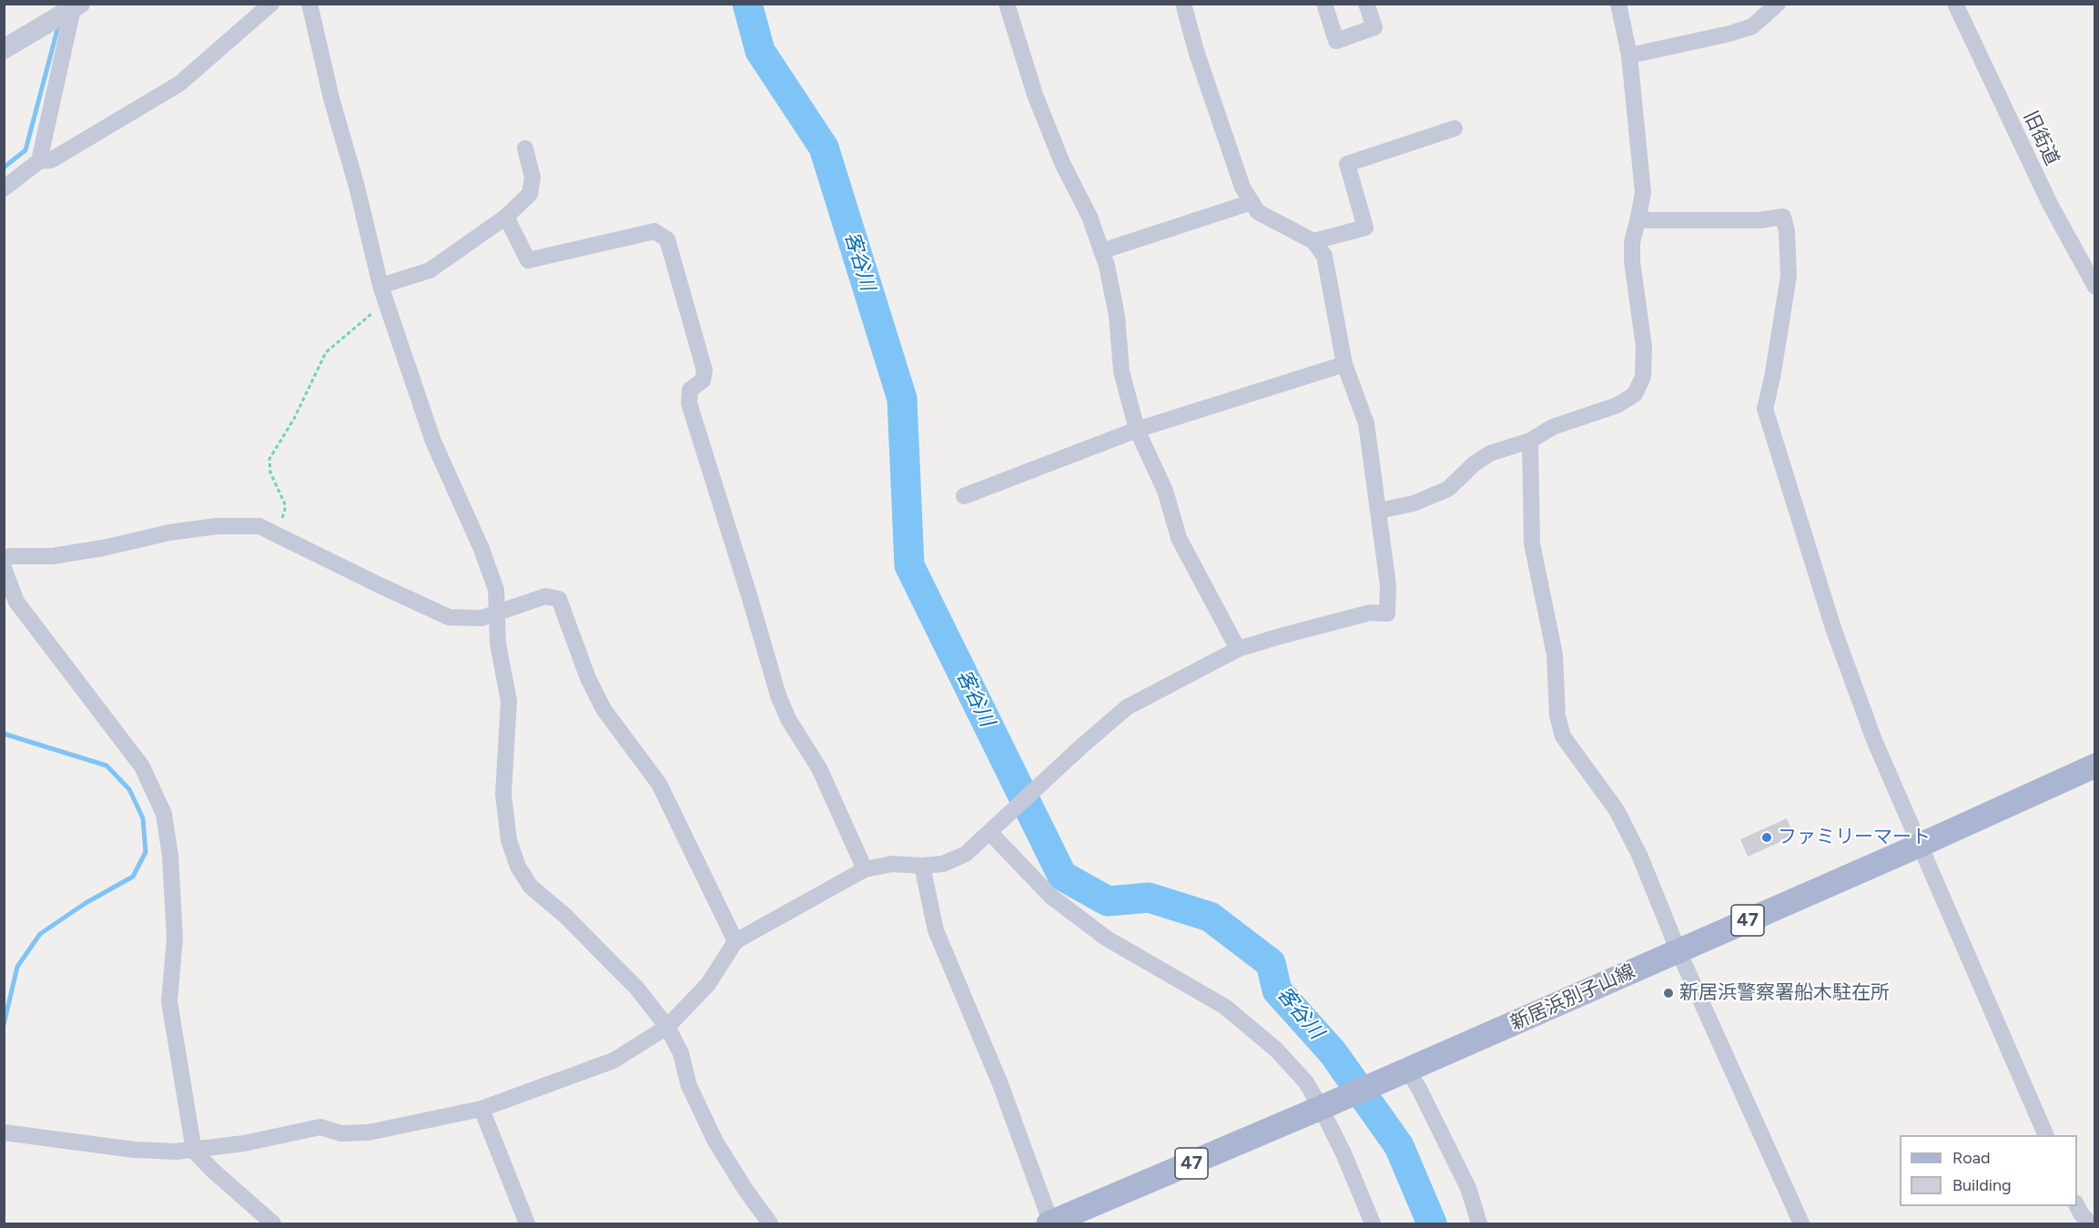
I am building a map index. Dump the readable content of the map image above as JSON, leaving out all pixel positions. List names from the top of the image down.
{
  "streets": {
    "main road": ["47", "新居浜別子山線"],
    "street": ["旧街道"]
  },
  "water": ["客谷川"],
  "places": ["ファミリーマート", "新居浜警察署船木駐在所"],
  "legend": ["Road", "Building"]
}
